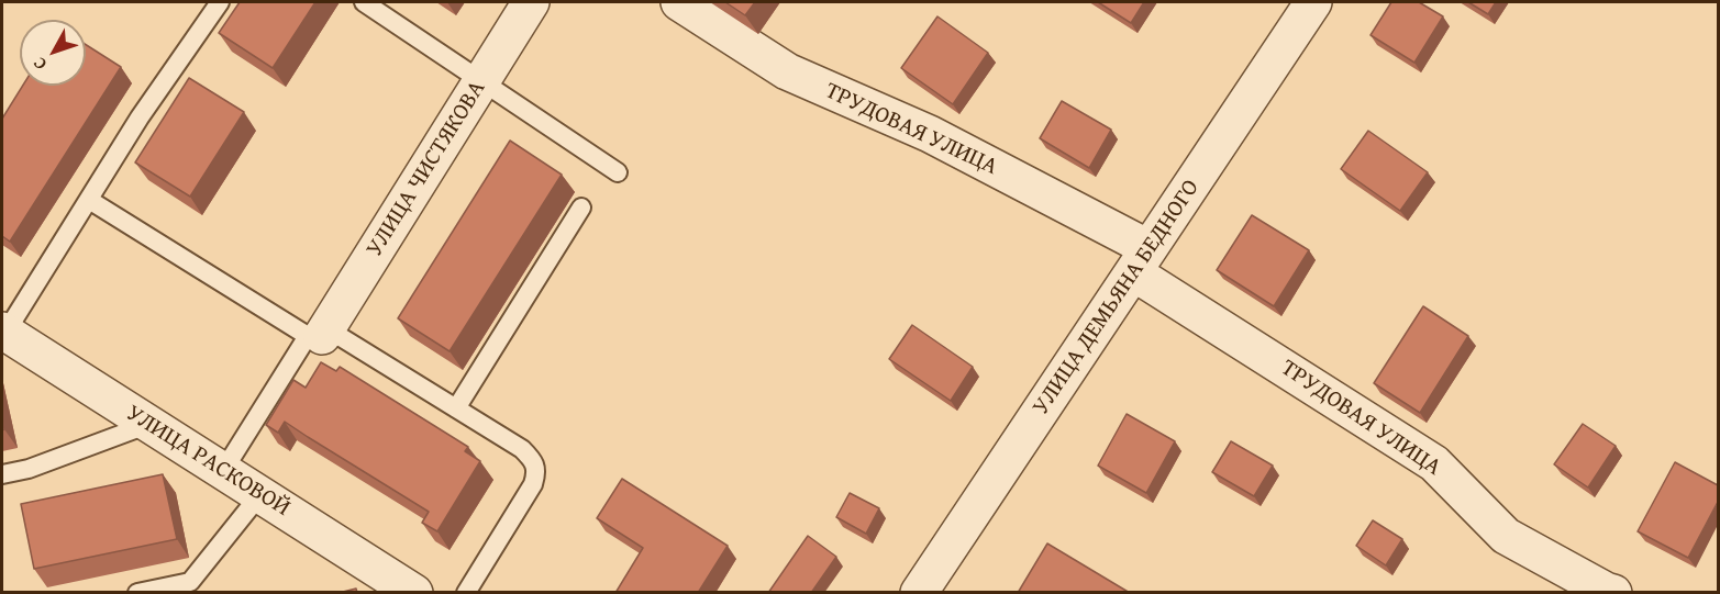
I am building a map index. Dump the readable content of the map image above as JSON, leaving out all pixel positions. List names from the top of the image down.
{
  "streets": {
    "street": [
      "ТРУДОВАЯ УЛИЦА",
      "УЛИЦА ЧИСТЯКОВА",
      "УЛИЦА ДЕМЬЯНА БЕДНОГО",
      "УЛИЦА РАСКОВОЙ"
    ]
  },
  "crossings": [
    ["ТРУДОВАЯ УЛИЦА", "УЛИЦА ДЕМЬЯНА БЕДНОГО"]
  ],
  "north": "bottom left"
}
